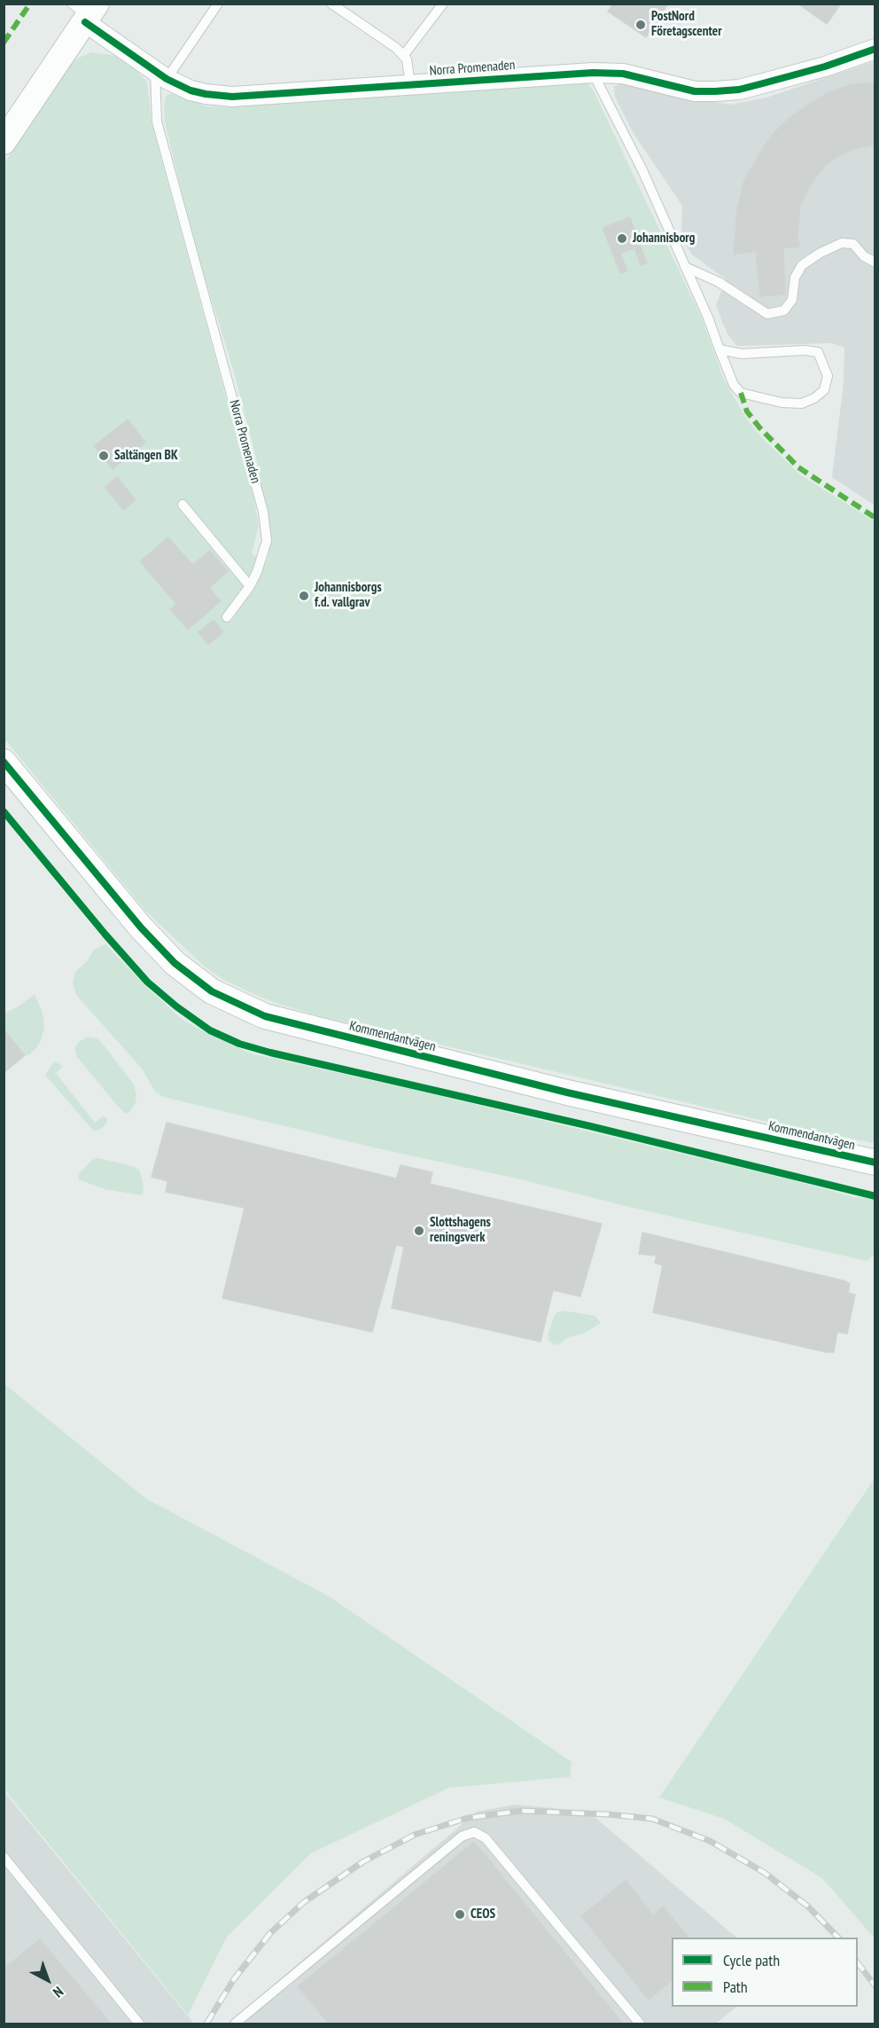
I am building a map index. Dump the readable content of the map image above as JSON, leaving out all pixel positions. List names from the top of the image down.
{
  "streets": {
    "street": ["Norra Promenaden", "Kommendantvägen"]
  },
  "places": [
    "PostNord Företagscenter",
    "Johannisborg",
    "Saltängen BK",
    "Johannisborgs f.d. vallgrav",
    "Slottshagens reningsverk",
    "CEOS"
  ],
  "legend": ["Cycle path", "Path"],
  "north": "bottom right"
}
